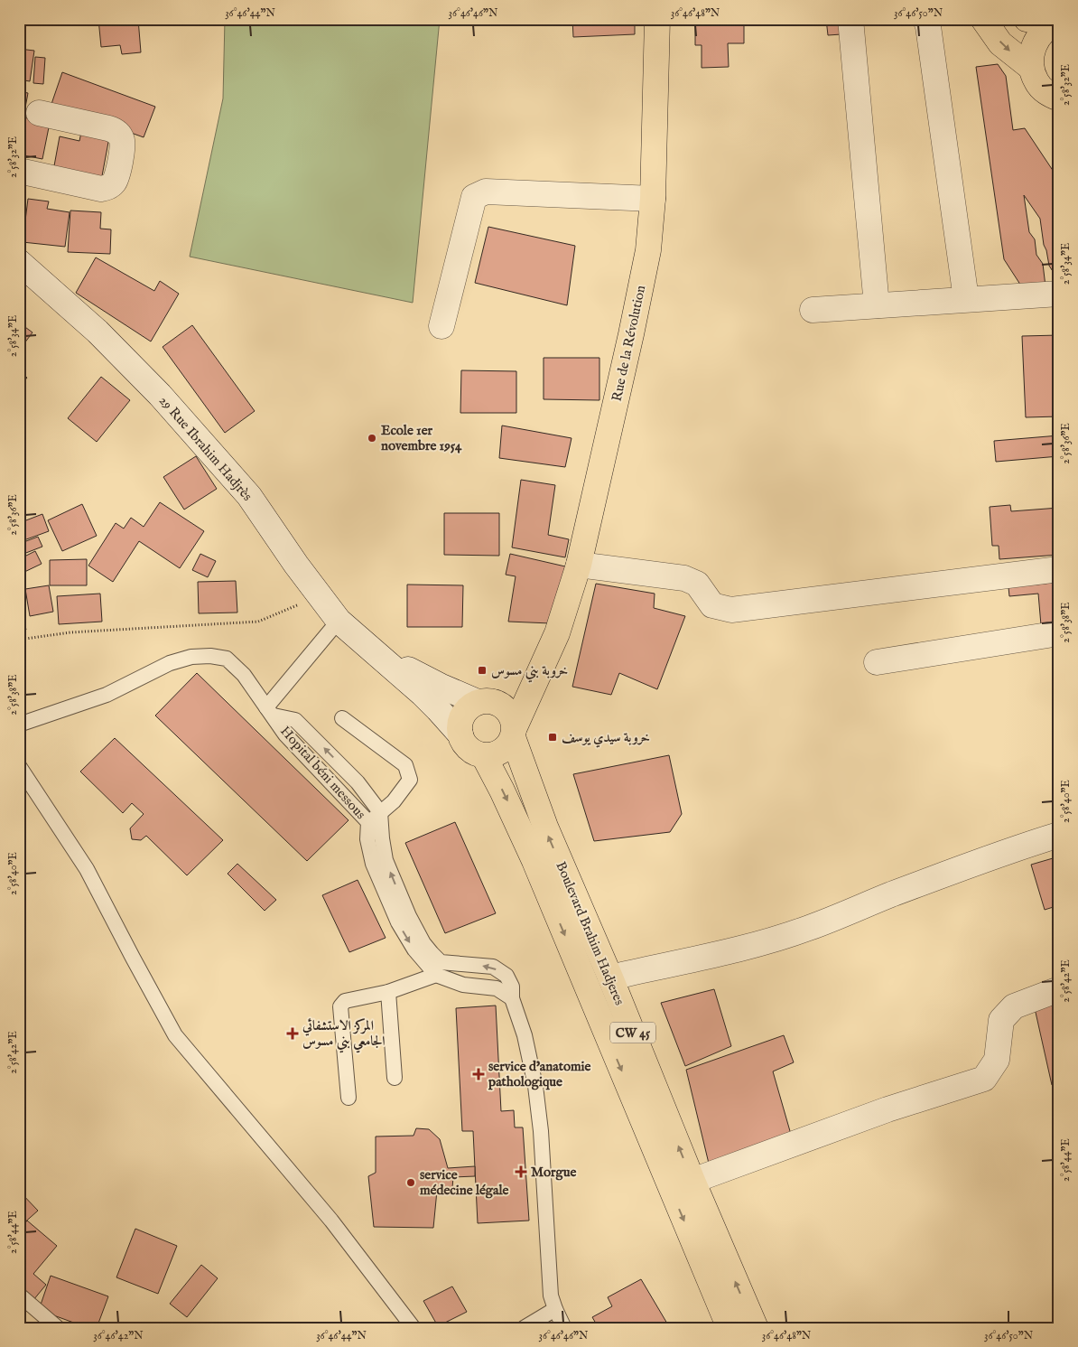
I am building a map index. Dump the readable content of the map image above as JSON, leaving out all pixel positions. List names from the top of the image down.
{
  "streets": {
    "main road": ["Rue de la Révolution", "Boulevard Brahim Hadjeres", "CW 45"],
    "street": ["29 Rue Ibrahim Hadjrès"],
    "lane": ["Hopital béni messous"]
  },
  "crossings": [
    ["Rue de la Révolution", "29 Rue Ibrahim Hadjrès"],
    ["Rue de la Révolution", "Boulevard Brahim Hadjeres"],
    ["29 Rue Ibrahim Hadjrès", "Boulevard Brahim Hadjeres"]
  ],
  "places": {
    "other": ["Ecole 1er novembre 1954", "service médecine légale"],
    "transit": ["خروبة بني مسوس", "خروبة سيدي يوسف"],
    "health": ["المركز الاستشفائي الجامعي بني مسوس", "service d'anatomie pathologique", "Morgue"]
  },
  "coordinates": [
    "36°46'44\"N",
    "36°46'46\"N",
    "36°46'48\"N",
    "36°46'50\"N",
    "2°58'32\"E",
    "2°58'34\"E",
    "2°58'36\"E",
    "2°58'38\"E",
    "2°58'40\"E",
    "2°58'42\"E",
    "2°58'44\"E",
    "36°46'42\"N"
  ]
}
